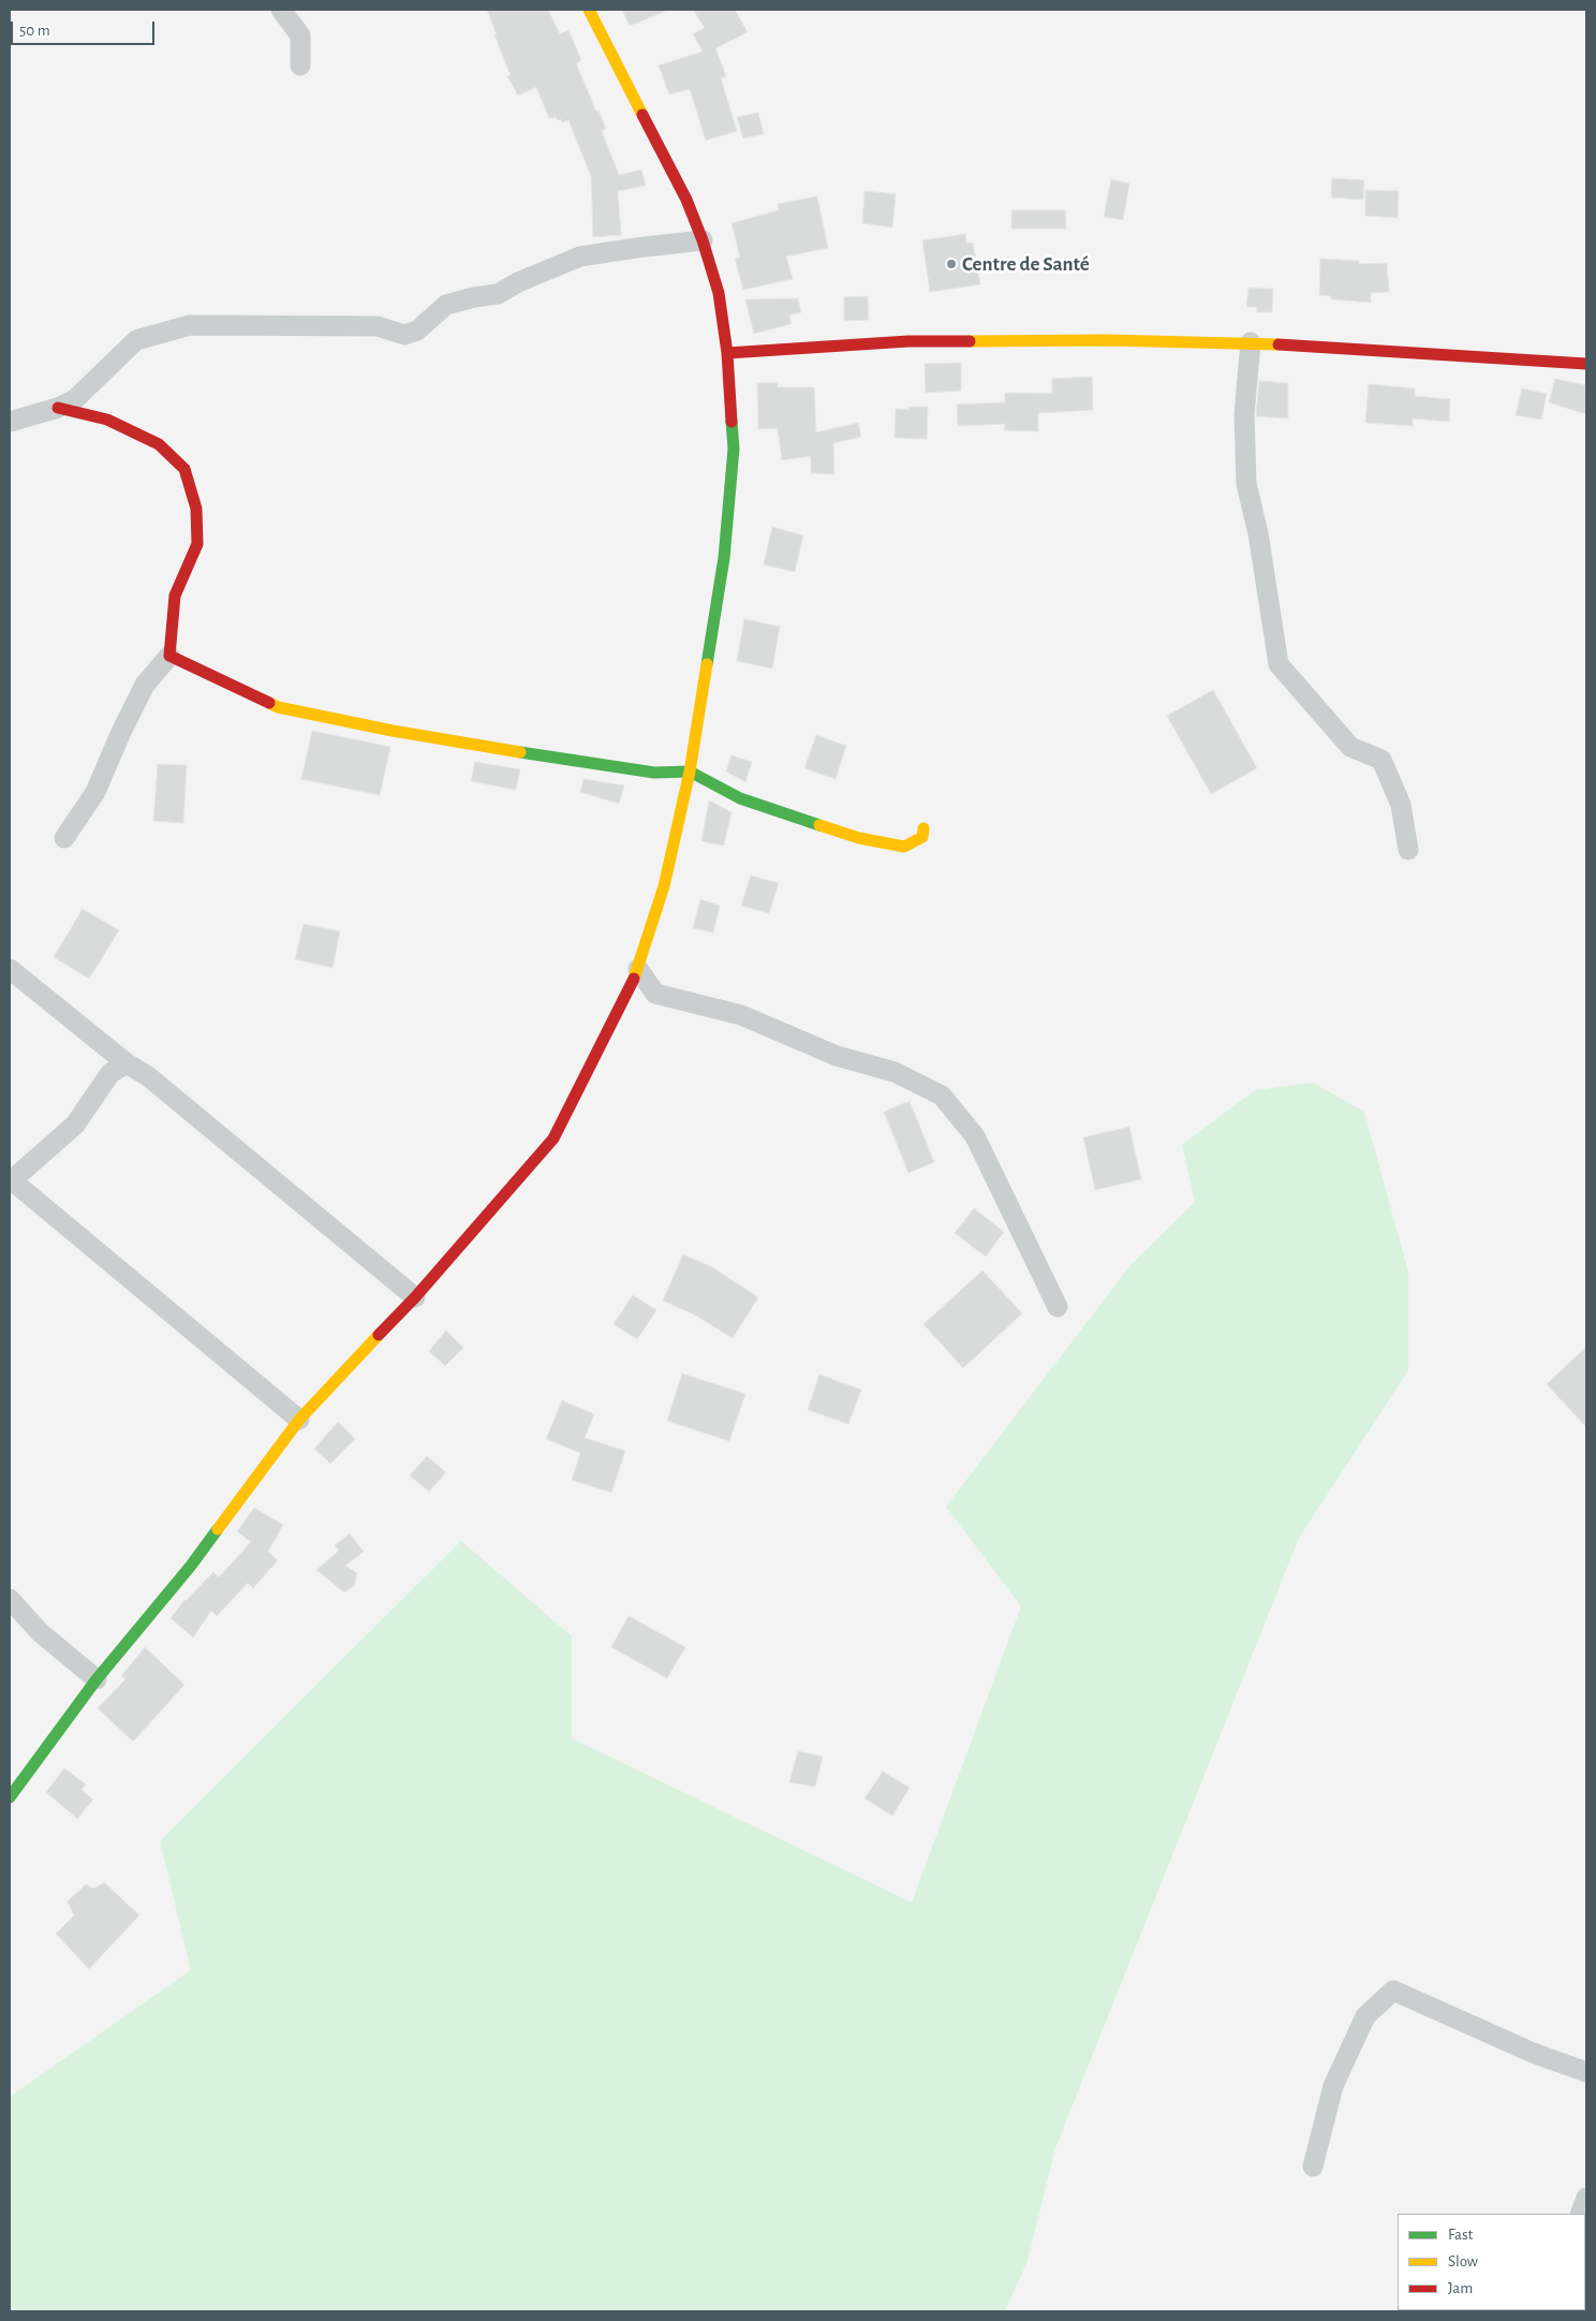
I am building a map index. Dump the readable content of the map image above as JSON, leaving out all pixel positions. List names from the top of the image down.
{
  "places": ["Centre de Santé"],
  "legend": ["Fast", "Slow", "Jam"],
  "scale_bar": "50 m"
}
